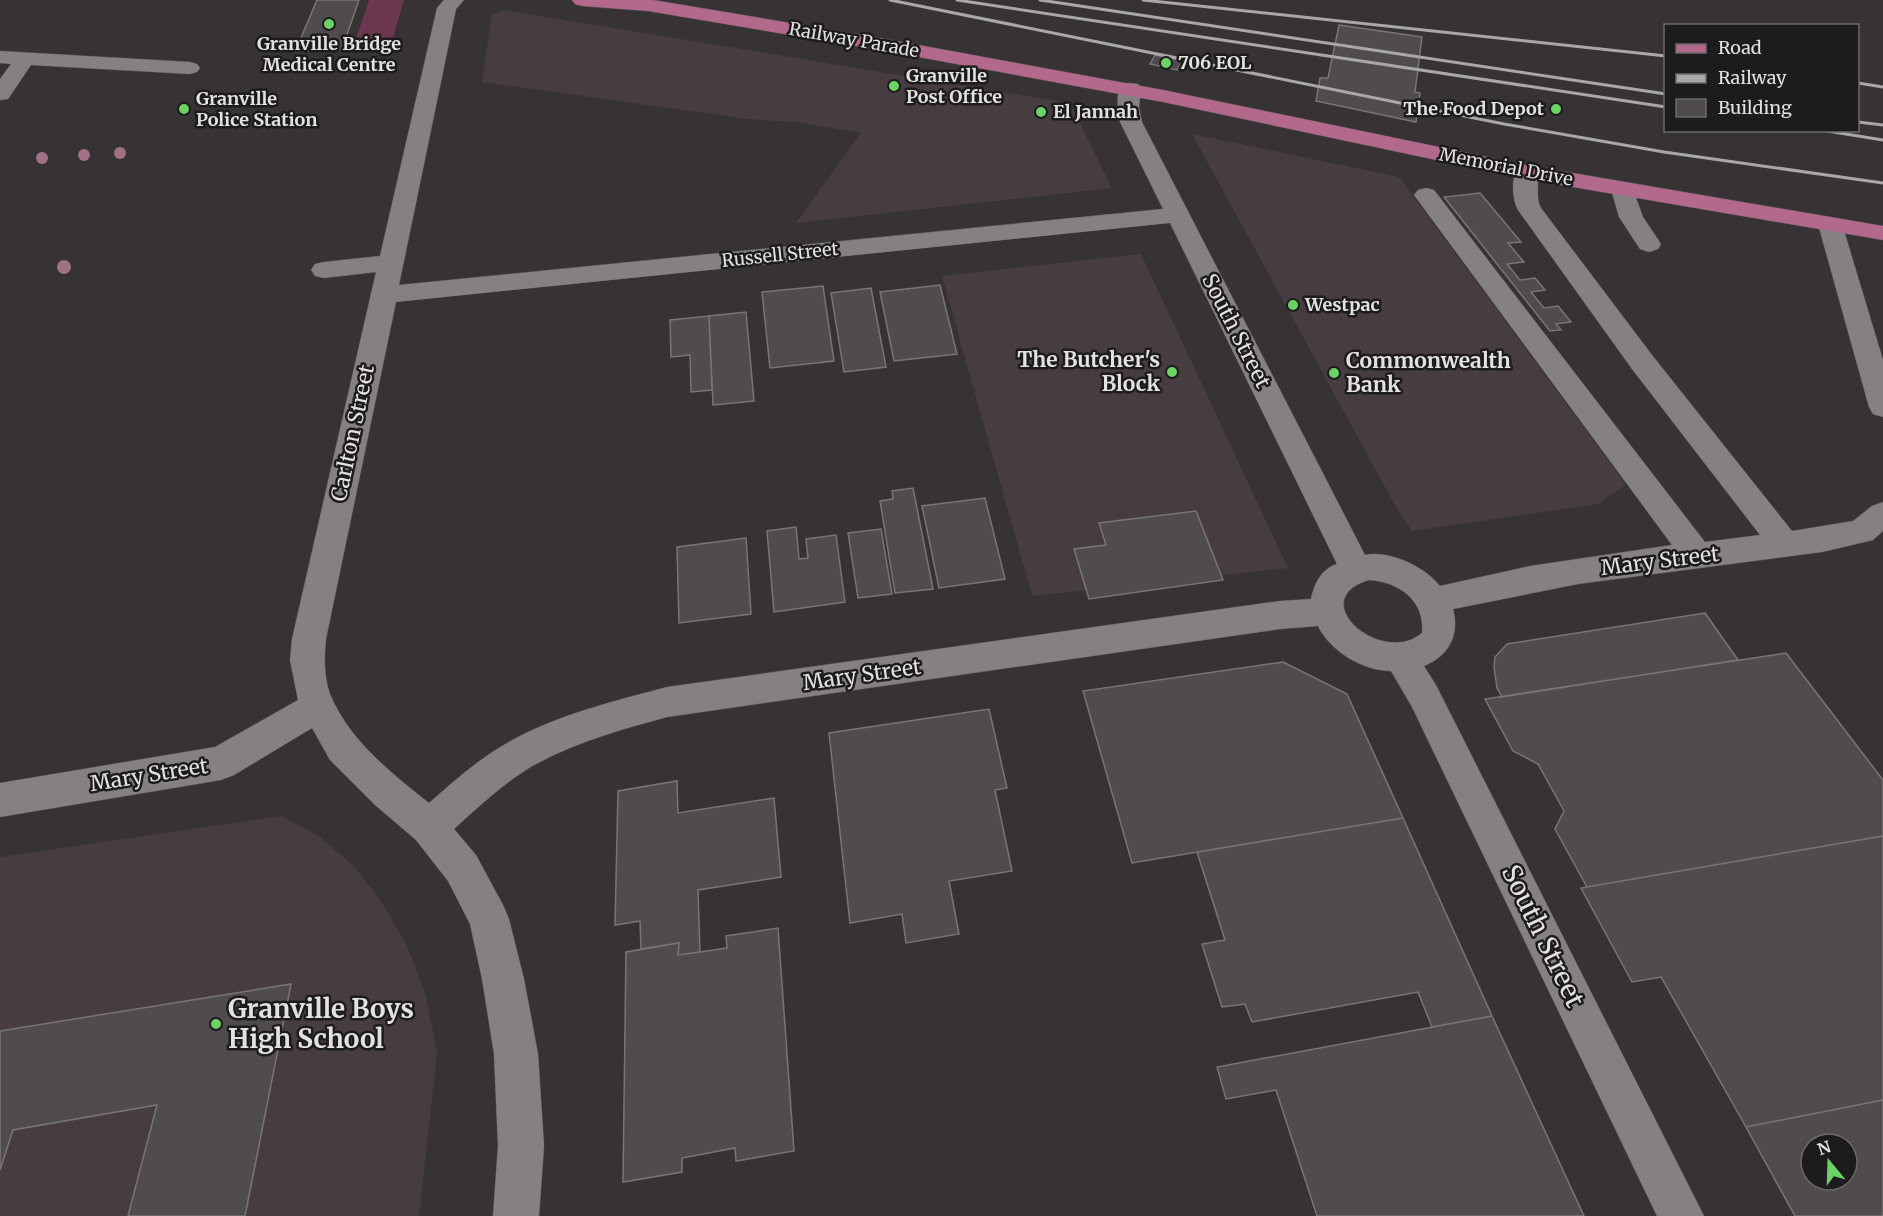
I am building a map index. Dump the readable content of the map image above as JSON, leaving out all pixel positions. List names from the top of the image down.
{
  "streets": {
    "main road": ["Railway Parade", "Memorial Drive"],
    "street": [
      "Russell Street",
      "South Street",
      "Carlton Street",
      "Mary Street"
    ]
  },
  "crossings": [
    ["Railway Parade", "Memorial Drive"],
    ["Railway Parade", "South Street"],
    ["Memorial Drive", "South Street"],
    ["Russell Street", "South Street"],
    ["Russell Street", "Carlton Street"],
    ["South Street", "Mary Street"],
    ["Carlton Street", "Mary Street"]
  ],
  "places": [
    "Granville Bridge Medical Centre",
    "706 EOL",
    "Granville Post Office",
    "Granville Police Station",
    "The Food Depot",
    "El Jannah",
    "Westpac",
    "The Butcher's Block",
    "Commonwealth Bank",
    "Granville Boys High School"
  ],
  "legend": ["Road", "Railway", "Building"],
  "north": "top"
}
